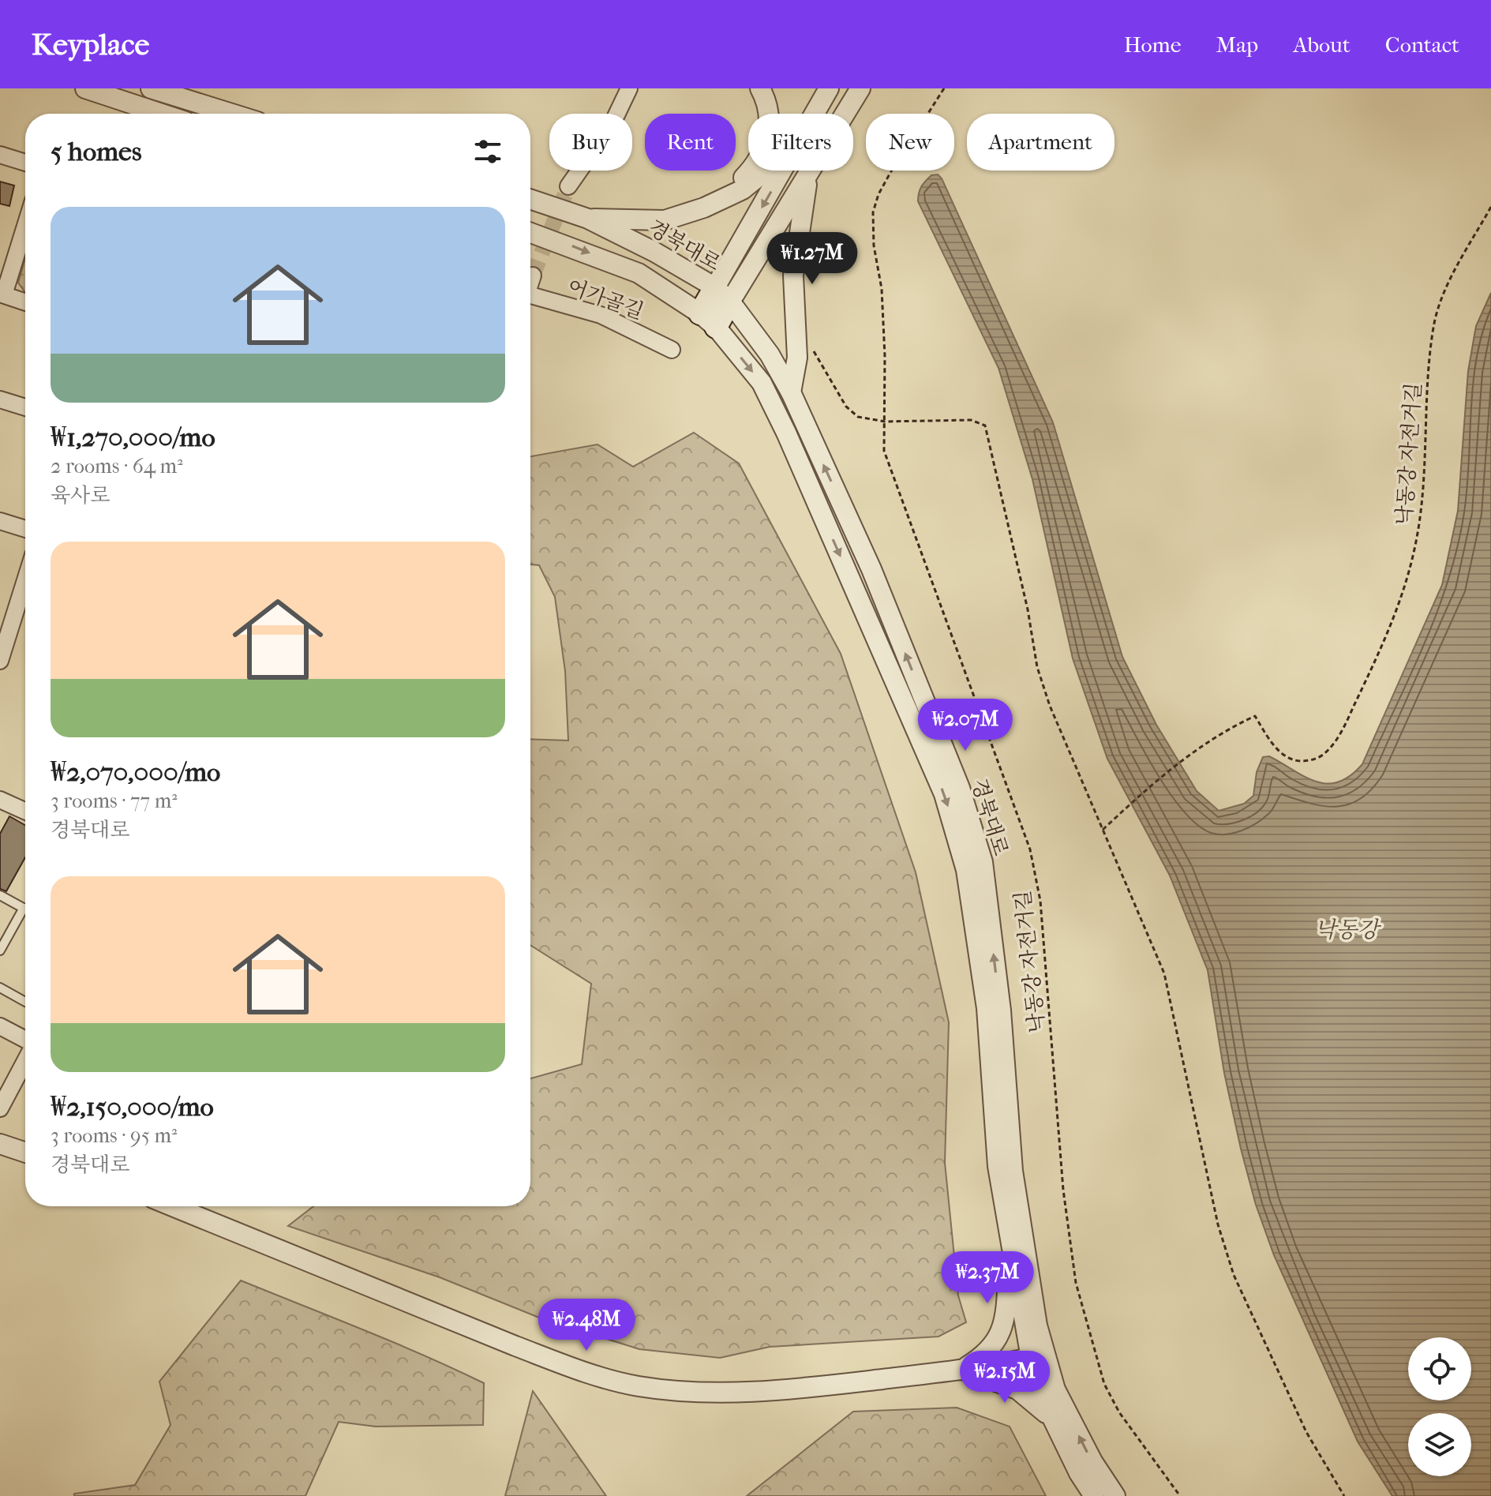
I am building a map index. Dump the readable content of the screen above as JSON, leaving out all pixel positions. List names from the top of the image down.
{
  "streets": {
    "street": ["경북대로", "어가골길"],
    "path": ["낙동강 자전거길"]
  },
  "water": ["낙동강"],
  "page": {
    "header": "Keyplace",
    "nav": [
      "Home",
      "Map",
      "About",
      "Contact"
    ],
    "chip": [
      "Buy",
      "Rent",
      "Filters",
      "New",
      "Apartment"
    ],
    "heading": "5 homes",
    "list": [
      {
        "name": "₩1,270,000/mo",
        "note": "2 rooms · 64 m² · 육사로"
      },
      {
        "name": "₩2,070,000/mo",
        "note": "3 rooms · 77 m² · 경북대로"
      },
      {
        "name": "₩2,150,000/mo",
        "note": "3 rooms · 95 m² · 경북대로"
      }
    ],
    "price": [
      "₩1.27M",
      "₩2.07M",
      "₩2.37M",
      "₩2.48M",
      "₩2.15M"
    ]
  }
}
